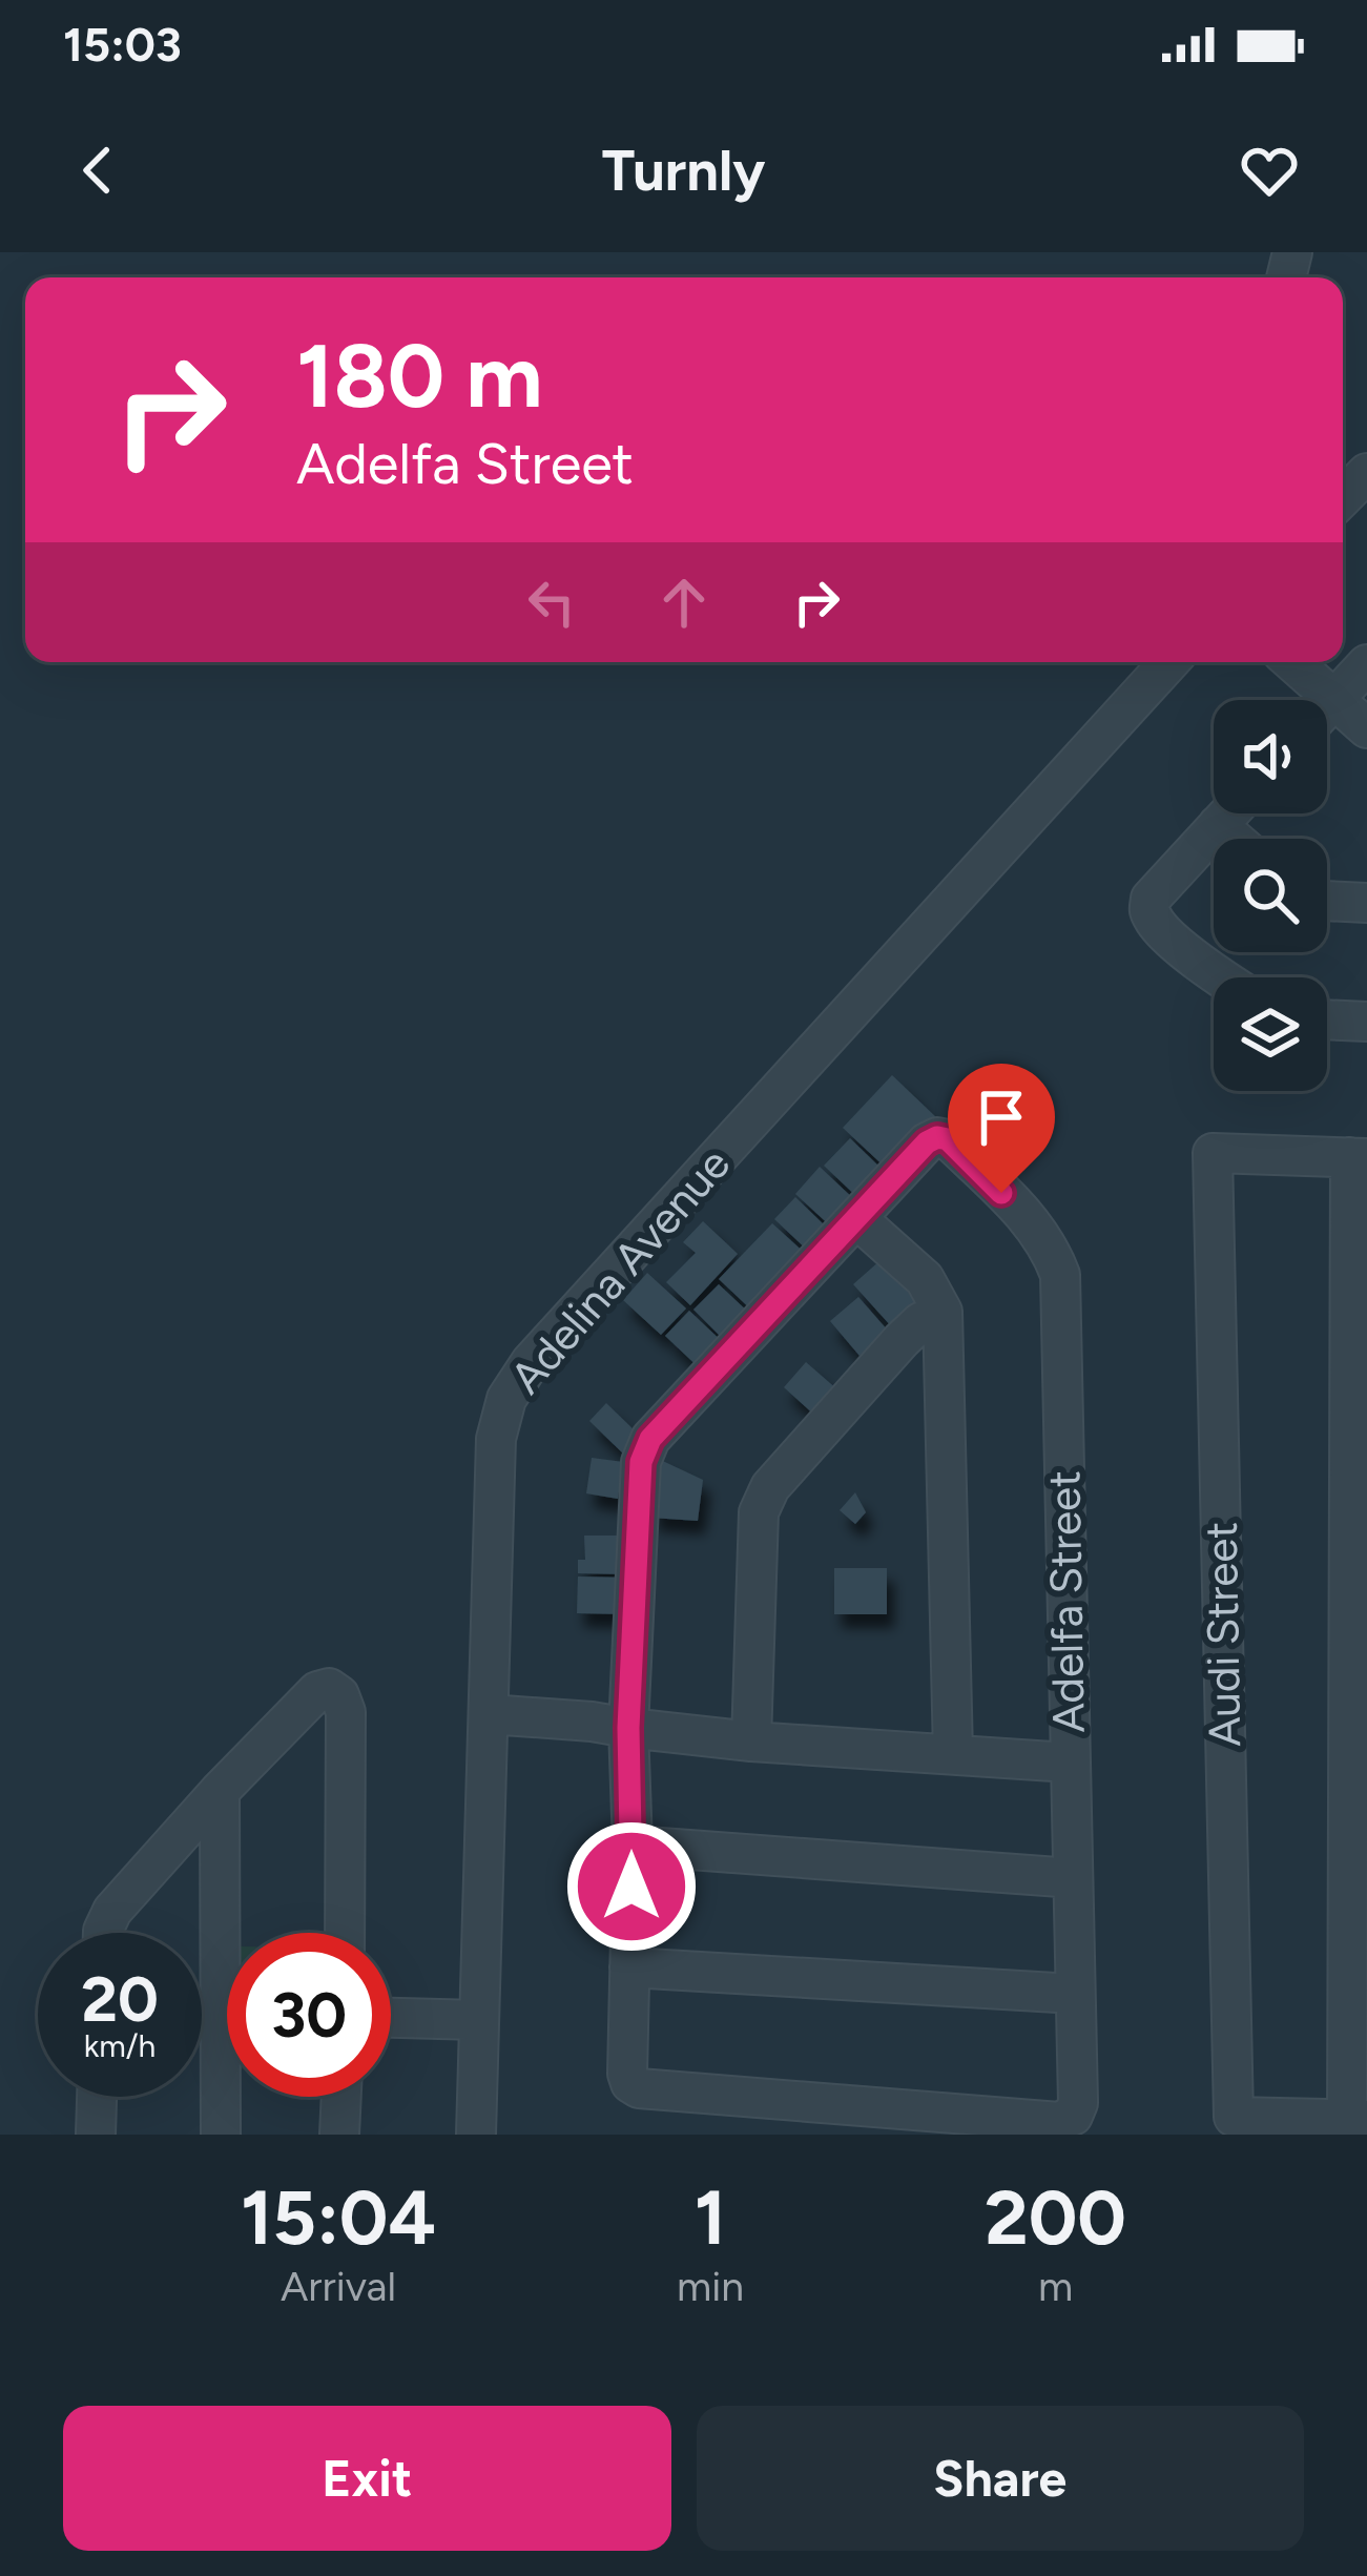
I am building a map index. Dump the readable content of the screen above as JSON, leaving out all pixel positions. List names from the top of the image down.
{
  "streets": {
    "street": ["Adelina Avenue", "Adelfa Street", "Audi Street"]
  },
  "page": {
    "status": "15:03",
    "header": "Turnly",
    "turn": ["180 m", "Adelfa Street"],
    "speed": "20 km/h",
    "limit": "30",
    "eta": [
      "15:04",
      "Arrival",
      "1",
      "min",
      "200",
      "m"
    ],
    "buttons": ["Exit", "Share"]
  }
}
